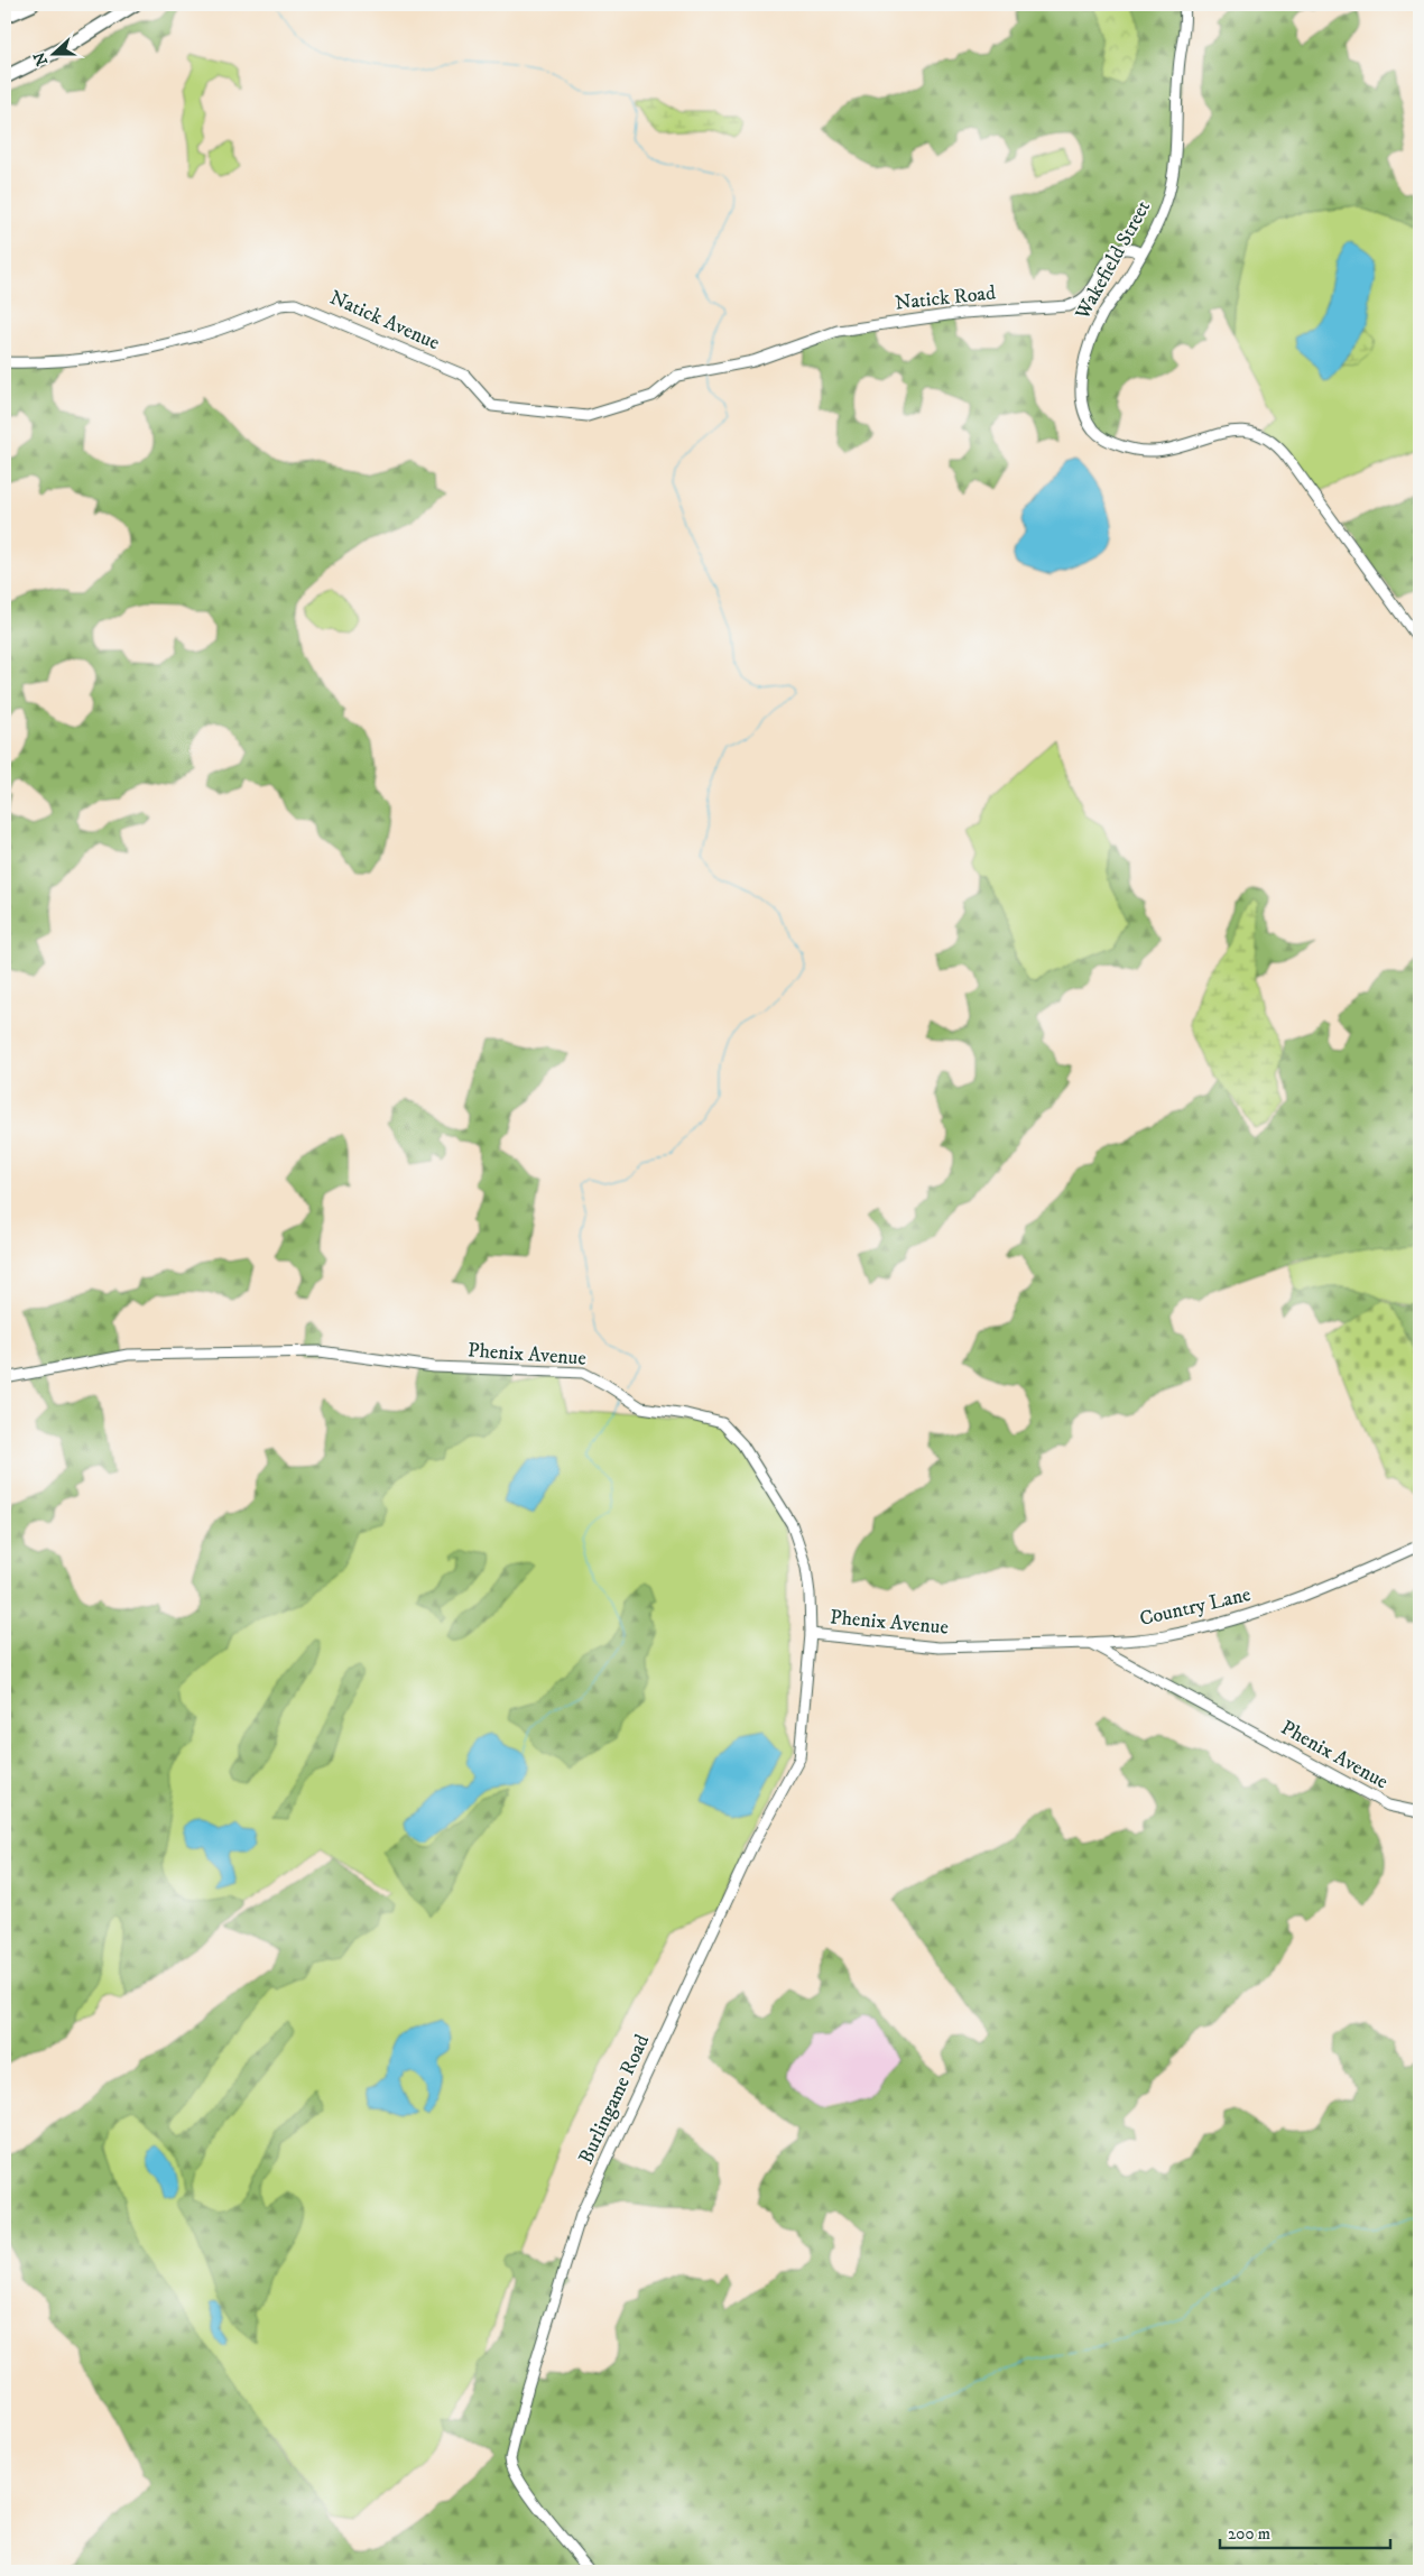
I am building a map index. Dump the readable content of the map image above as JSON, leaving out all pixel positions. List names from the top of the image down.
{
  "streets": {
    "street": [
      "Wakefield Street",
      "Natick Road",
      "Natick Avenue",
      "Phenix Avenue",
      "Country Lane",
      "Burlingame Road"
    ]
  },
  "crossings": [
    ["Wakefield Street", "Natick Road"],
    ["Natick Road", "Natick Avenue"],
    ["Phenix Avenue", "Country Lane"],
    ["Phenix Avenue", "Burlingame Road"]
  ],
  "scale_bar": "200 m",
  "north": "left"
}
